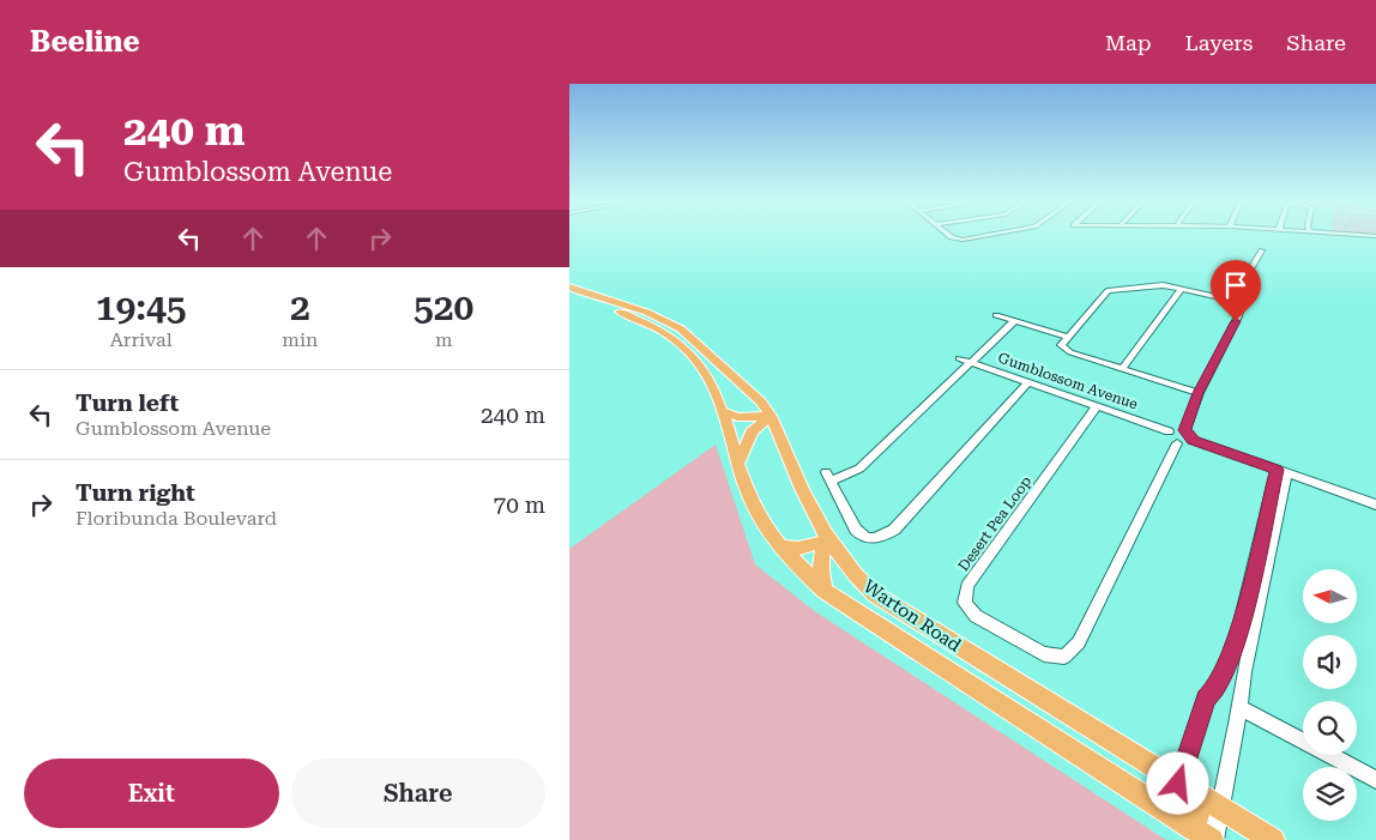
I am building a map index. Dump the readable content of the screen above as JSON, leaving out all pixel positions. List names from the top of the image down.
{
  "streets": {
    "main road": ["Warton Road"],
    "street": ["Gumblossom Avenue", "Desert Pea Loop"]
  },
  "crossings": [
    ["Gumblossom Avenue", "Desert Pea Loop"]
  ],
  "north": "left",
  "page": {
    "header": "Beeline",
    "nav": ["Map", "Layers", "Share"],
    "turn": ["240 m", "Gumblossom Avenue"],
    "eta": [
      "19:45",
      "Arrival",
      "2",
      "min",
      "520",
      "m"
    ],
    "list": [
      {
        "name": "Turn left",
        "note": "Gumblossom Avenue",
        "value": "240 m"
      },
      {
        "name": "Turn right",
        "note": "Floribunda Boulevard",
        "value": "70 m"
      }
    ],
    "buttons": ["Exit", "Share"]
  }
}
